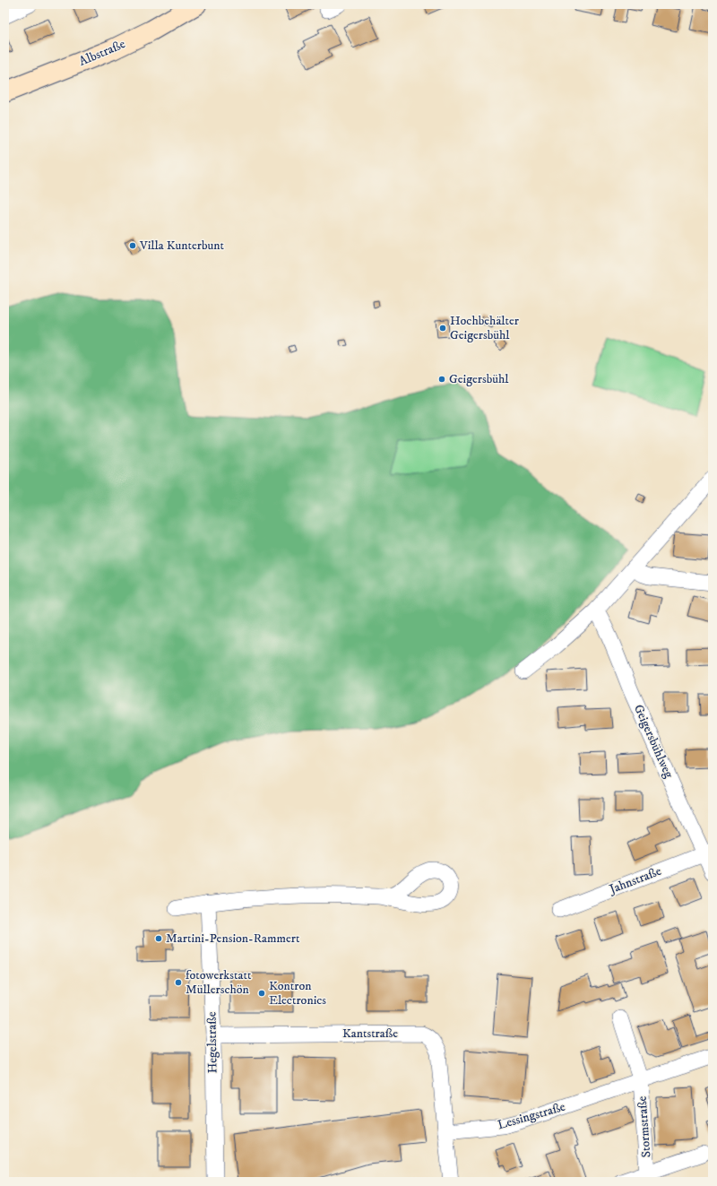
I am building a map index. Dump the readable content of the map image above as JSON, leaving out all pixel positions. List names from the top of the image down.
{
  "streets": {
    "street": [
      "Albstraße",
      "Geigersbühlweg",
      "Jahnstraße",
      "Kantstraße",
      "Hegelstraße",
      "Lessingstraße",
      "Stormstraße"
    ]
  },
  "crossings": [
    ["Geigersbühlweg", "Jahnstraße"],
    ["Kantstraße", "Hegelstraße"],
    ["Kantstraße", "Lessingstraße"],
    ["Lessingstraße", "Stormstraße"]
  ],
  "places": [
    "Villa Kunterbunt",
    "Hochbehälter Geigersbühl",
    "Geigersbühl",
    "Martini-Pension-Rammert",
    "fotowerkstatt Müllerschön",
    "Kontron Electronics"
  ]
}
